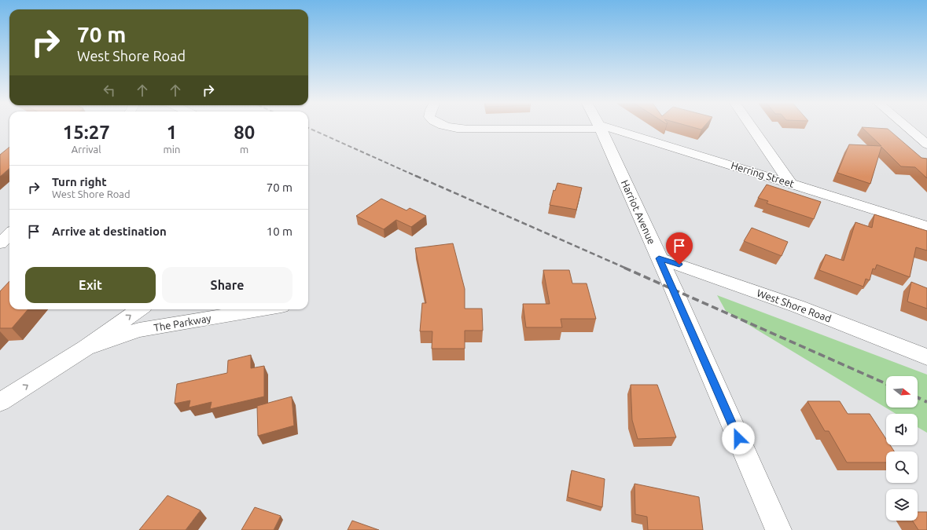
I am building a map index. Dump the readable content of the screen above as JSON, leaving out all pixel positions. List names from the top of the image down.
{
  "streets": {
    "street": [
      "Herring Street",
      "Harriot Avenue",
      "West Shore Road",
      "The Parkway"
    ]
  },
  "crossings": [
    ["Harriot Avenue", "West Shore Road"]
  ],
  "north": "right",
  "page": {
    "turn": ["70 m", "West Shore Road"],
    "eta": [
      "15:27",
      "Arrival",
      "1",
      "min",
      "80",
      "m"
    ],
    "list": [
      {
        "name": "Turn right",
        "note": "West Shore Road",
        "value": "70 m"
      },
      {
        "name": "Arrive at destination",
        "value": "10 m"
      }
    ],
    "buttons": ["Exit", "Share"]
  }
}
